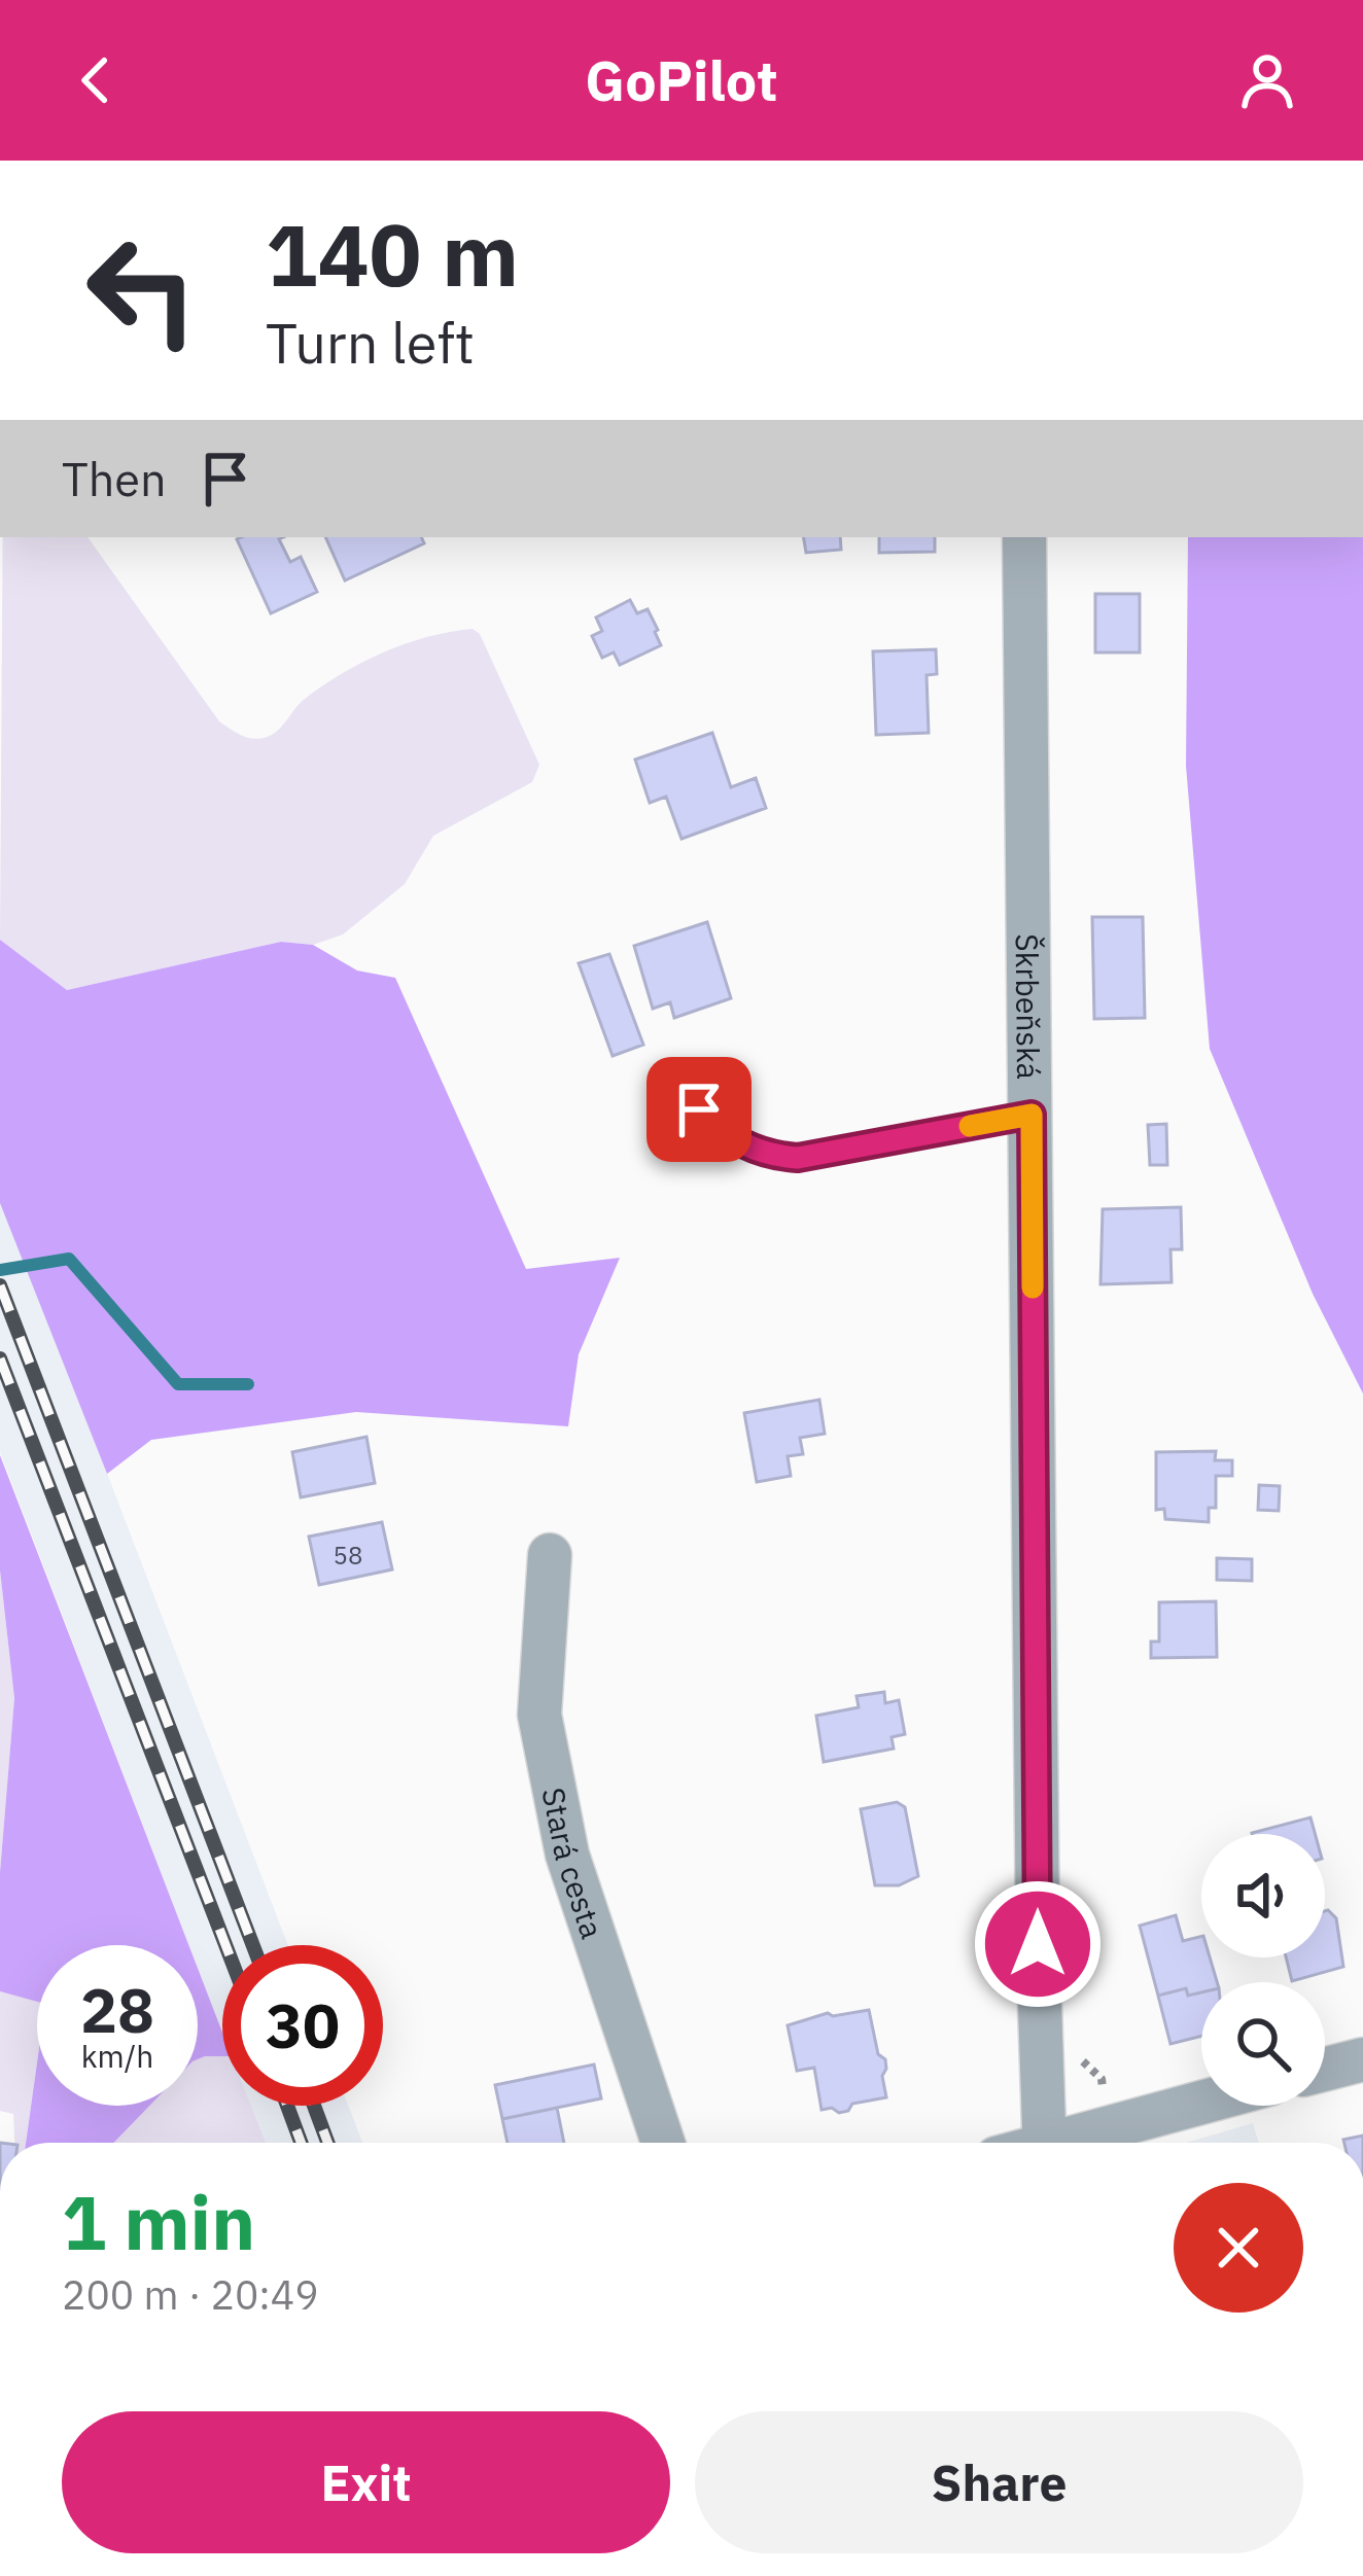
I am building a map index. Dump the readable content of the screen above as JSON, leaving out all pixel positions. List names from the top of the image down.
{
  "streets": {
    "street": ["Škrbeňská", "Stará cesta"]
  },
  "house_numbers": ["58"],
  "page": {
    "header": "GoPilot",
    "turn": ["140 m", "Turn left"],
    "then": "Then",
    "speed": "28 km/h",
    "limit": "30",
    "heading": ["1 min", "200 m · 20:49"],
    "buttons": ["Exit", "Share"]
  }
}
